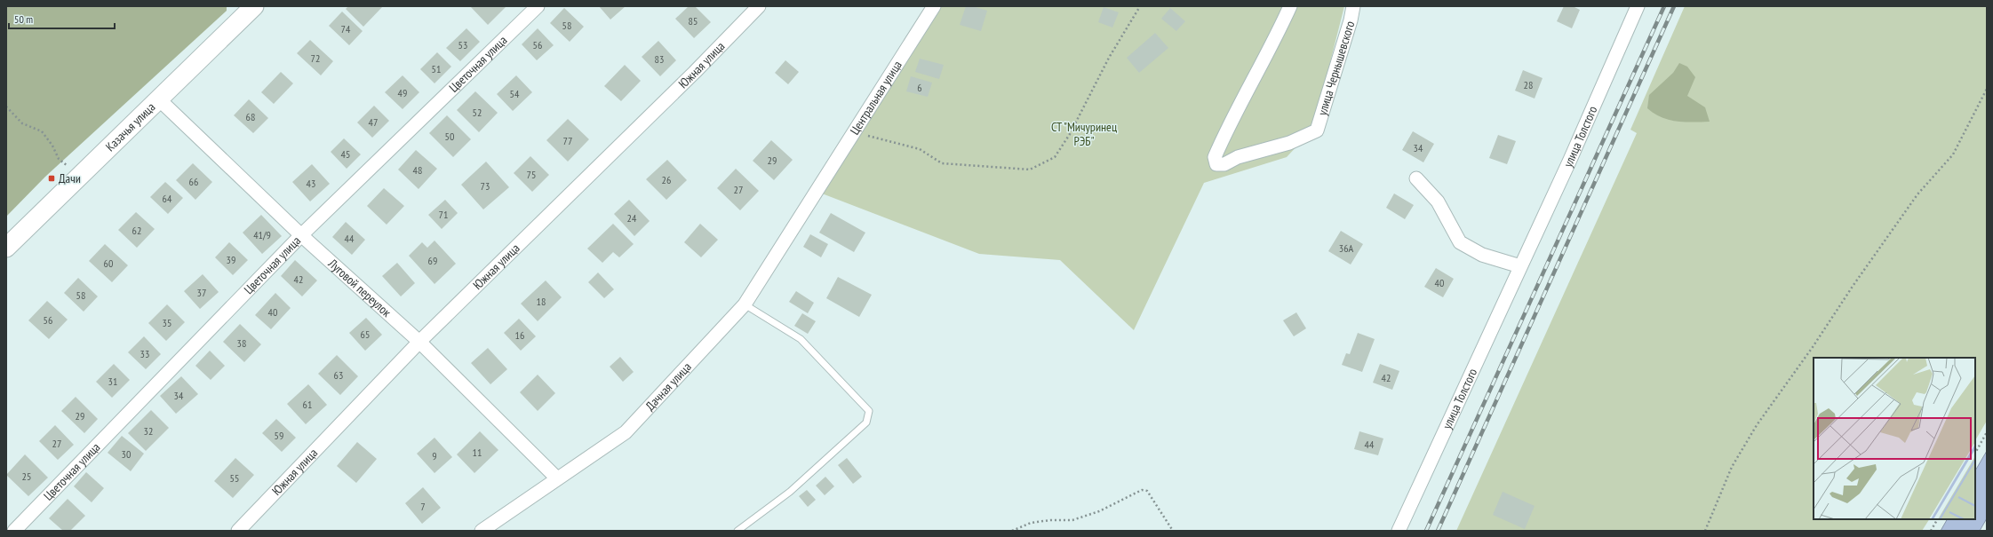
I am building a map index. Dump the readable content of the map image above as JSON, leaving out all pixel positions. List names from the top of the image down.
{
  "streets": {
    "main road": ["Казачья улица"],
    "street": [
      "Цветочная улица",
      "Южная улица",
      "улица Чернышевского",
      "Центральная улица",
      "улица Толстого",
      "Луговой переулок",
      "Дачная улица"
    ]
  },
  "crossings": [
    ["Цветочная улица", "Луговой переулок"],
    ["Южная улица", "Луговой переулок"],
    ["Центральная улица", "Дачная улица"],
    ["Казачья улица", "Луговой переулок"],
    ["Луговой переулок", "Дачная улица"]
  ],
  "parks": ["СТ \"Мичуринец РЭБ\""],
  "places": {
    "transit": ["Дачи"]
  },
  "house_numbers": [
    "85",
    "58",
    "74",
    "53",
    "56",
    "72",
    "83",
    "51",
    "28",
    "6",
    "49",
    "54",
    "52",
    "68",
    "47",
    "50",
    "77",
    "34",
    "45",
    "29",
    "48",
    "75",
    "26",
    "66",
    "43",
    "73",
    "27",
    "64",
    "71",
    "24",
    "62",
    "41/9",
    "44",
    "36А",
    "39",
    "69",
    "60",
    "42",
    "40",
    "37",
    "58",
    "18",
    "40",
    "56",
    "35",
    "65",
    "16",
    "38",
    "33",
    "63",
    "42",
    "31",
    "34",
    "61",
    "29",
    "32",
    "59",
    "27",
    "44",
    "11",
    "30",
    "9",
    "25",
    "55",
    "7"
  ],
  "scale_bar": "50 m"
}
